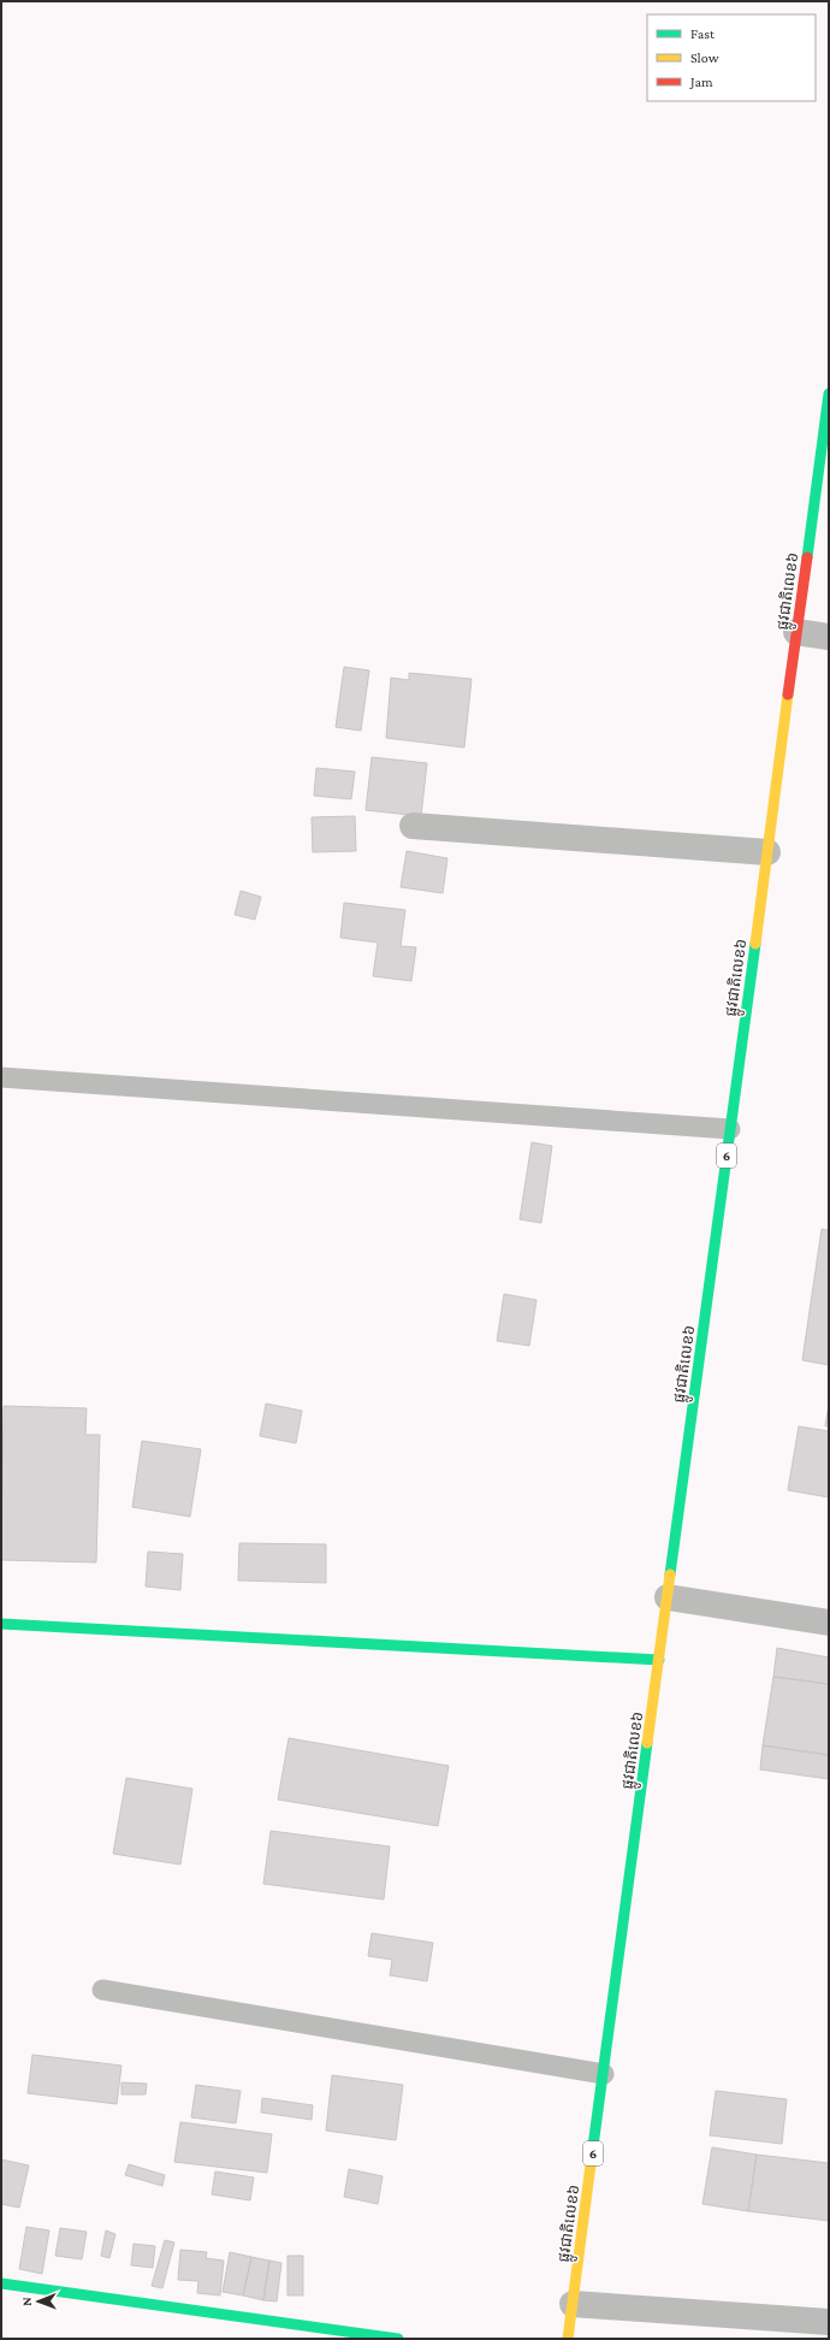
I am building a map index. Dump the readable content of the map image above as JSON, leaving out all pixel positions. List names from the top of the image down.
{
  "streets": {
    "main road": ["ផ្លូវជាតិលេខ៦", "6"]
  },
  "legend": ["Fast", "Slow", "Jam"],
  "north": "left"
}
